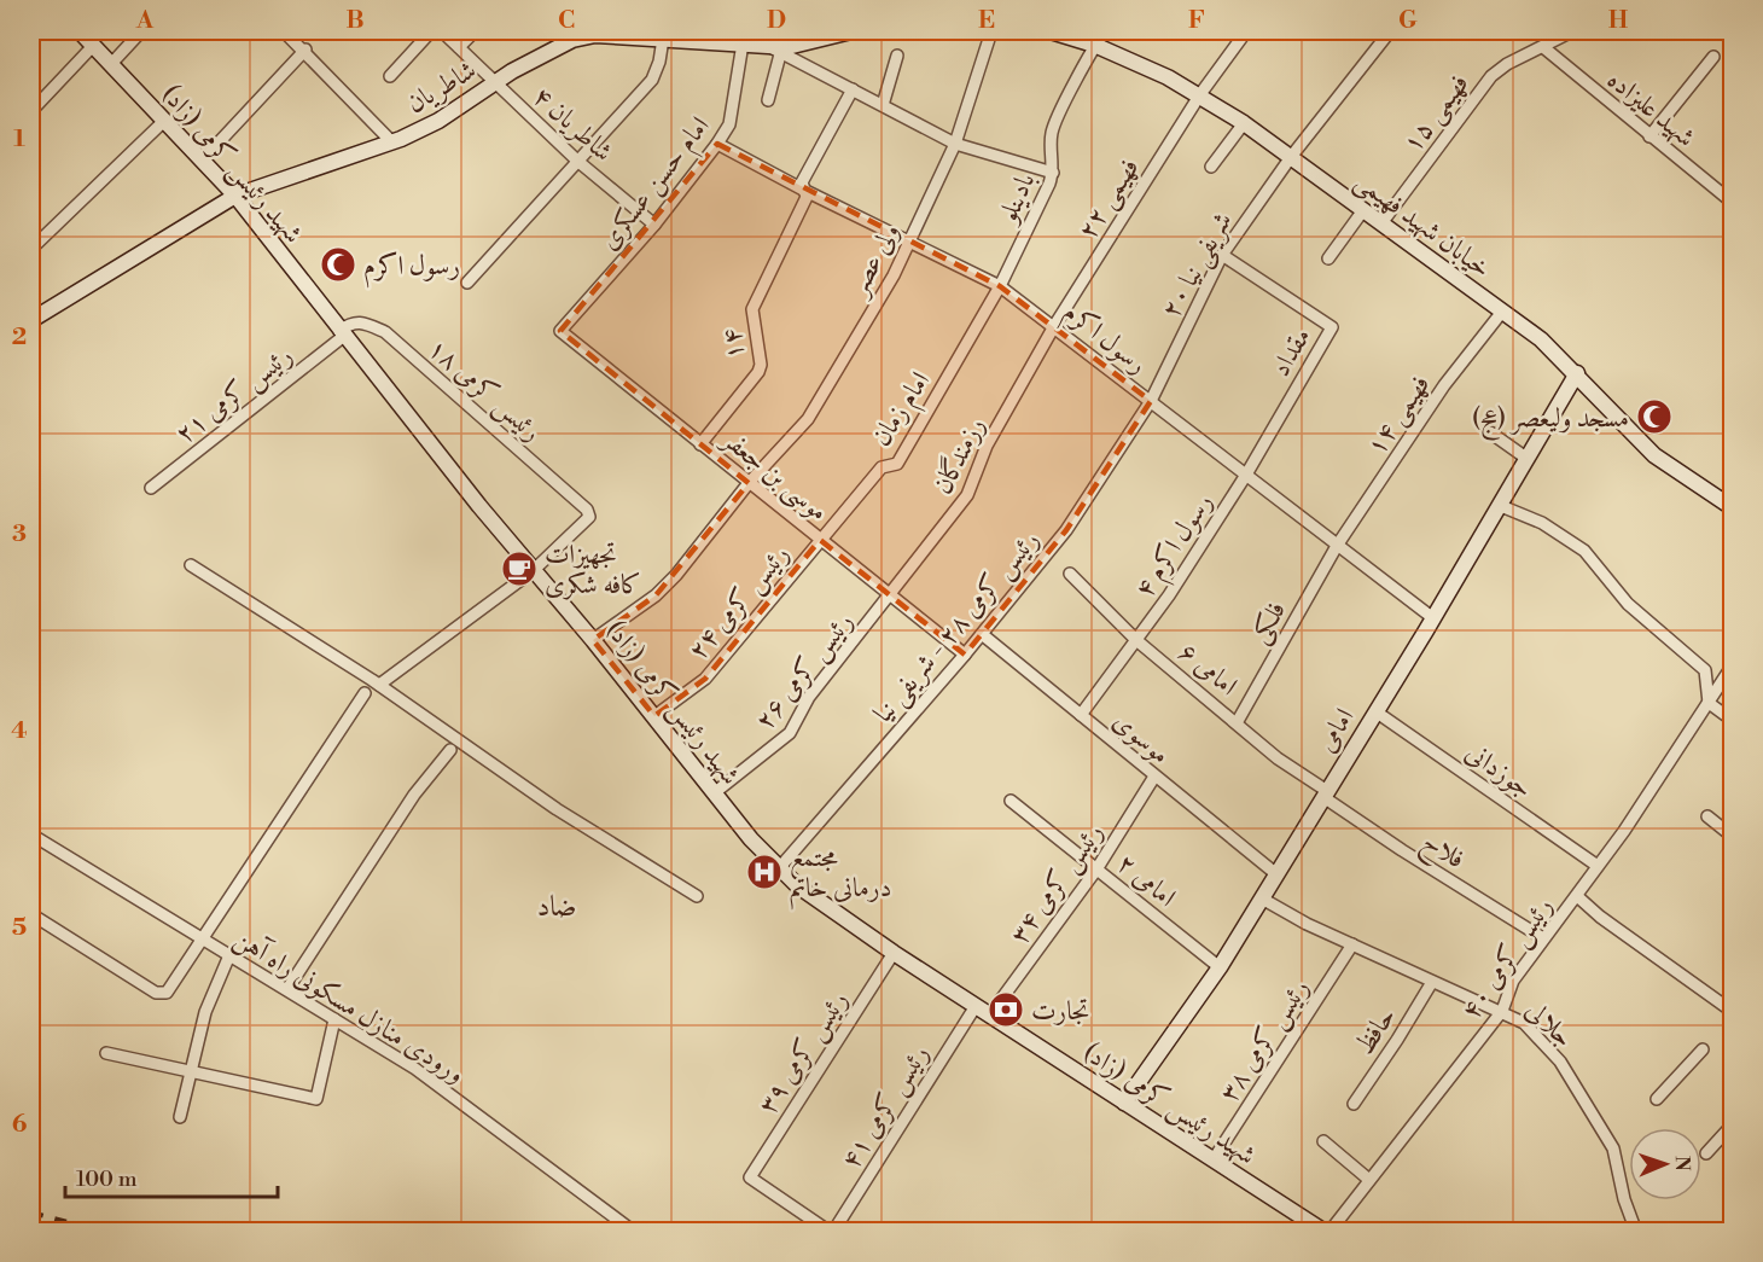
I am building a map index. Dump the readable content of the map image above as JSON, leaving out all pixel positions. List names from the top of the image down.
{
  "streets": {
    "street": [
      "شاطریان",
      "شهید علیزاده",
      "فهیمی ۱۵",
      "شاطریان ۴",
      "شهید رئیس کرمی (زاد)",
      "امام حسن عسکری",
      "بادینلو",
      "فهیمی ۲۲",
      "خیابان شهید فهیمی",
      "ولی عصر",
      "۲۰ شریفی نیا",
      "رسول اکرم",
      "۱۴",
      "مقداد",
      "رئیس کرمی ۱۸",
      "رئیس کرمی ۲۱",
      "امام زمان",
      "فهیمی ۱۴",
      "رزمندگان",
      "موسی بن جعفر",
      "رسول اکرم ۴",
      "رئیس کرمی ۲۴",
      "فلکی",
      "رئیس کرمی ۲۸ - شریفی نیا",
      "امامی ۶",
      "رئیس کرمی ۲۶",
      "امامی",
      "موسوی",
      "جوزدانی",
      "فلاح",
      "امامی ۲",
      "رئیس کرمی ۳۴",
      "رئیس کرمی ۴۰",
      "ورودی منازل مسکونی راه آهن",
      "جلالی",
      "حافظ",
      "رئیس کرمی ۳۸",
      "رئیس کرمی ۳۹",
      "رئیس کرمی ۴۱"
    ]
  },
  "crossings": [
    ["شاطریان", "شاطریان ۴"],
    ["شاطریان", "شهید رئیس کرمی (زاد)"],
    ["شاطریان", "امام حسن عسکری"],
    ["شهید علیزاده", "فهیمی ۱۵"],
    ["فهیمی ۱۵", "خیابان شهید فهیمی"],
    ["شاطریان ۴", "امام حسن عسکری"],
    ["شهید رئیس کرمی (زاد)", "ولی عصر"],
    ["شهید رئیس کرمی (زاد)", "رئیس کرمی ۱۸"],
    ["شهید رئیس کرمی (زاد)", "رئیس کرمی ۲۱"],
    ["شهید رئیس کرمی (زاد)", "رئیس کرمی ۲۴"],
    ["شهید رئیس کرمی (زاد)", "رئیس کرمی ۲۸ - شریفی نیا"],
    ["شهید رئیس کرمی (زاد)", "رئیس کرمی ۲۶"],
    ["شهید رئیس کرمی (زاد)", "امامی"],
    ["شهید رئیس کرمی (زاد)", "رئیس کرمی ۳۴"],
    ["شهید رئیس کرمی (زاد)", "رئیس کرمی ۳۸"],
    ["شهید رئیس کرمی (زاد)", "رئیس کرمی ۳۹"],
    ["شهید رئیس کرمی (زاد)", "رئیس کرمی ۴۱"],
    ["امام حسن عسکری", "رسول اکرم"],
    ["امام حسن عسکری", "موسی بن جعفر"],
    ["بادینلو", "خیابان شهید فهیمی"],
    ["بادینلو", "رسول اکرم"],
    ["بادینلو", "امام زمان"],
    ["فهیمی ۲۲", "خیابان شهید فهیمی"],
    ["فهیمی ۲۲", "رسول اکرم"],
    ["فهیمی ۲۲", "رزمندگان"],
    ["خیابان شهید فهیمی", "۲۰ شریفی نیا"],
    ["خیابان شهید فهیمی", "فهیمی ۱۴"],
    ["خیابان شهید فهیمی", "امامی"],
    ["ولی عصر", "رسول اکرم"],
    ["ولی عصر", "موسی بن جعفر"],
    ["۲۰ شریفی نیا", "رسول اکرم"],
    ["۲۰ شریفی نیا", "مقداد"],
    ["۲۰ شریفی نیا", "رئیس کرمی ۲۸ - شریفی نیا"],
    ["رسول اکرم", "۱۴"],
    ["رسول اکرم", "مقداد"],
    ["رسول اکرم", "امام زمان"],
    ["رسول اکرم", "فهیمی ۱۴"],
    ["رسول اکرم", "رزمندگان"],
    ["رسول اکرم", "رسول اکرم ۴"],
    ["رسول اکرم", "فلکی"],
    ["رسول اکرم", "رئیس کرمی ۲۸ - شریفی نیا"],
    ["رسول اکرم", "امامی"],
    ["۱۴", "موسی بن جعفر"],
    ["مقداد", "رسول اکرم ۴"],
    ["رئیس کرمی ۱۸", "رئیس کرمی ۲۱"],
    ["امام زمان", "موسی بن جعفر"],
    ["امام زمان", "رئیس کرمی ۲۴"],
    ["فهیمی ۱۴", "فلکی"],
    ["رزمندگان", "موسی بن جعفر"],
    ["رزمندگان", "رئیس کرمی ۲۶"],
    ["موسی بن جعفر", "رئیس کرمی ۲۴"],
    ["موسی بن جعفر", "رئیس کرمی ۲۸ - شریفی نیا"],
    ["موسی بن جعفر", "رئیس کرمی ۲۶"],
    ["رسول اکرم ۴", "امامی ۶"],
    ["رسول اکرم ۴", "موسوی"],
    ["فلکی", "امامی ۶"],
    ["رئیس کرمی ۲۸ - شریفی نیا", "موسوی"],
    ["امامی ۶", "امامی"],
    ["امامی ۶", "فلاح"],
    ["امامی", "موسوی"],
    ["امامی", "جوزدانی"],
    ["امامی", "فلاح"],
    ["امامی", "امامی ۲"],
    ["امامی", "جلالی"],
    ["موسوی", "رئیس کرمی ۳۴"],
    ["جوزدانی", "رئیس کرمی ۴۰"],
    ["فلاح", "رئیس کرمی ۴۰"],
    ["امامی ۲", "رئیس کرمی ۳۴"],
    ["رئیس کرمی ۴۰", "جلالی"],
    ["جلالی", "حافظ"],
    ["جلالی", "رئیس کرمی ۳۸"],
    ["رئیس کرمی ۳۹", "رئیس کرمی ۴۱"]
  ],
  "districts": ["ضاد"],
  "places": {
    "mosque": ["رسول اکرم", "مسجد ولیعصر (عج)"],
    "cafe": ["تجهیزات کافه شکری"],
    "hospital": ["مجتمع درمانی خاتم"],
    "bank": ["تجارت"]
  },
  "scale_bar": "100 m",
  "north": "right",
  "grid": {
    "columns": [
      "A",
      "B",
      "C",
      "D",
      "E",
      "F",
      "G",
      "H"
    ],
    "rows": [
      "1",
      "2",
      "3",
      "4",
      "5",
      "6"
    ]
  }
}
